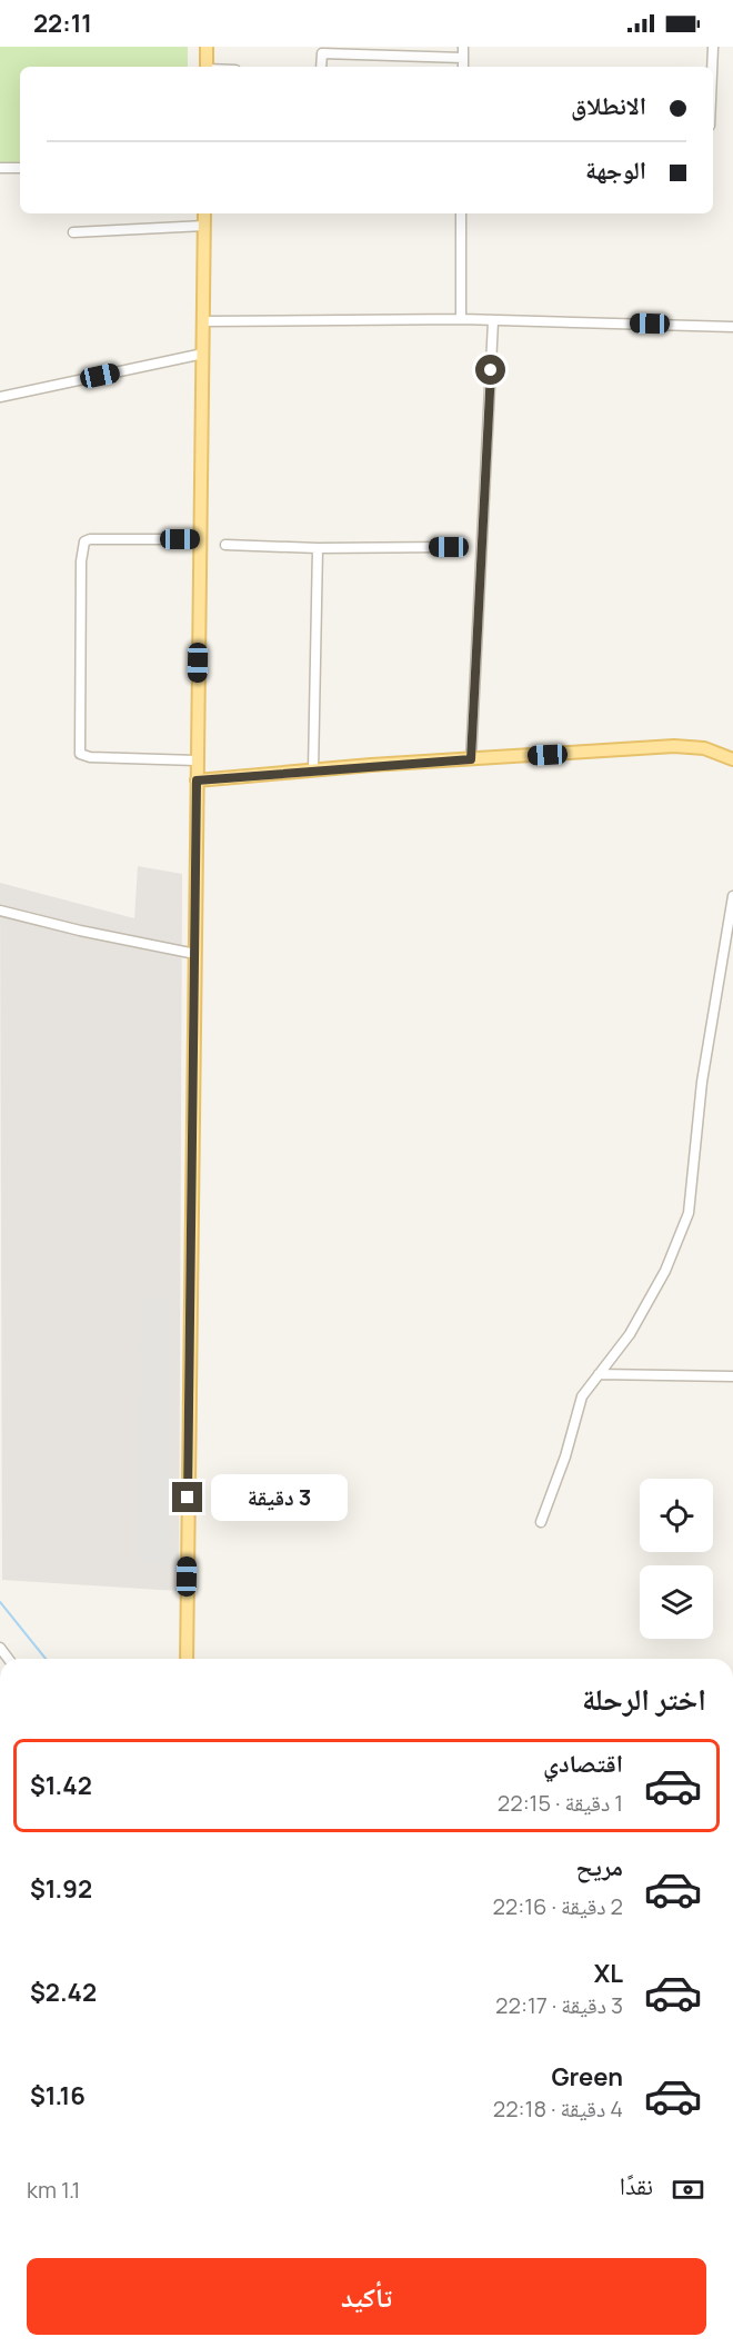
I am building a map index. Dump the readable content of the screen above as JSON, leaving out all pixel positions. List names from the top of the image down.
{
  "page": {
    "status": "22:11",
    "banner": ["الانطلاق", "الوجهة"],
    "bubble": "3 دقيقة",
    "heading": "اختر الرحلة",
    "list": [
      {
        "name": "اقتصادي",
        "note": "1 دقيقة · 22:15",
        "value": "$1.42"
      },
      {
        "name": "مريح",
        "note": "2 دقيقة · 22:16",
        "value": "$1.92"
      },
      {
        "name": "XL",
        "note": "3 دقيقة · 22:17",
        "value": "$2.42"
      },
      {
        "name": "Green",
        "note": "4 دقيقة · 22:18",
        "value": "$1.16"
      }
    ],
    "pay": ["نقدًا", "1.1 km"],
    "buttons": "تأكيد"
  }
}
